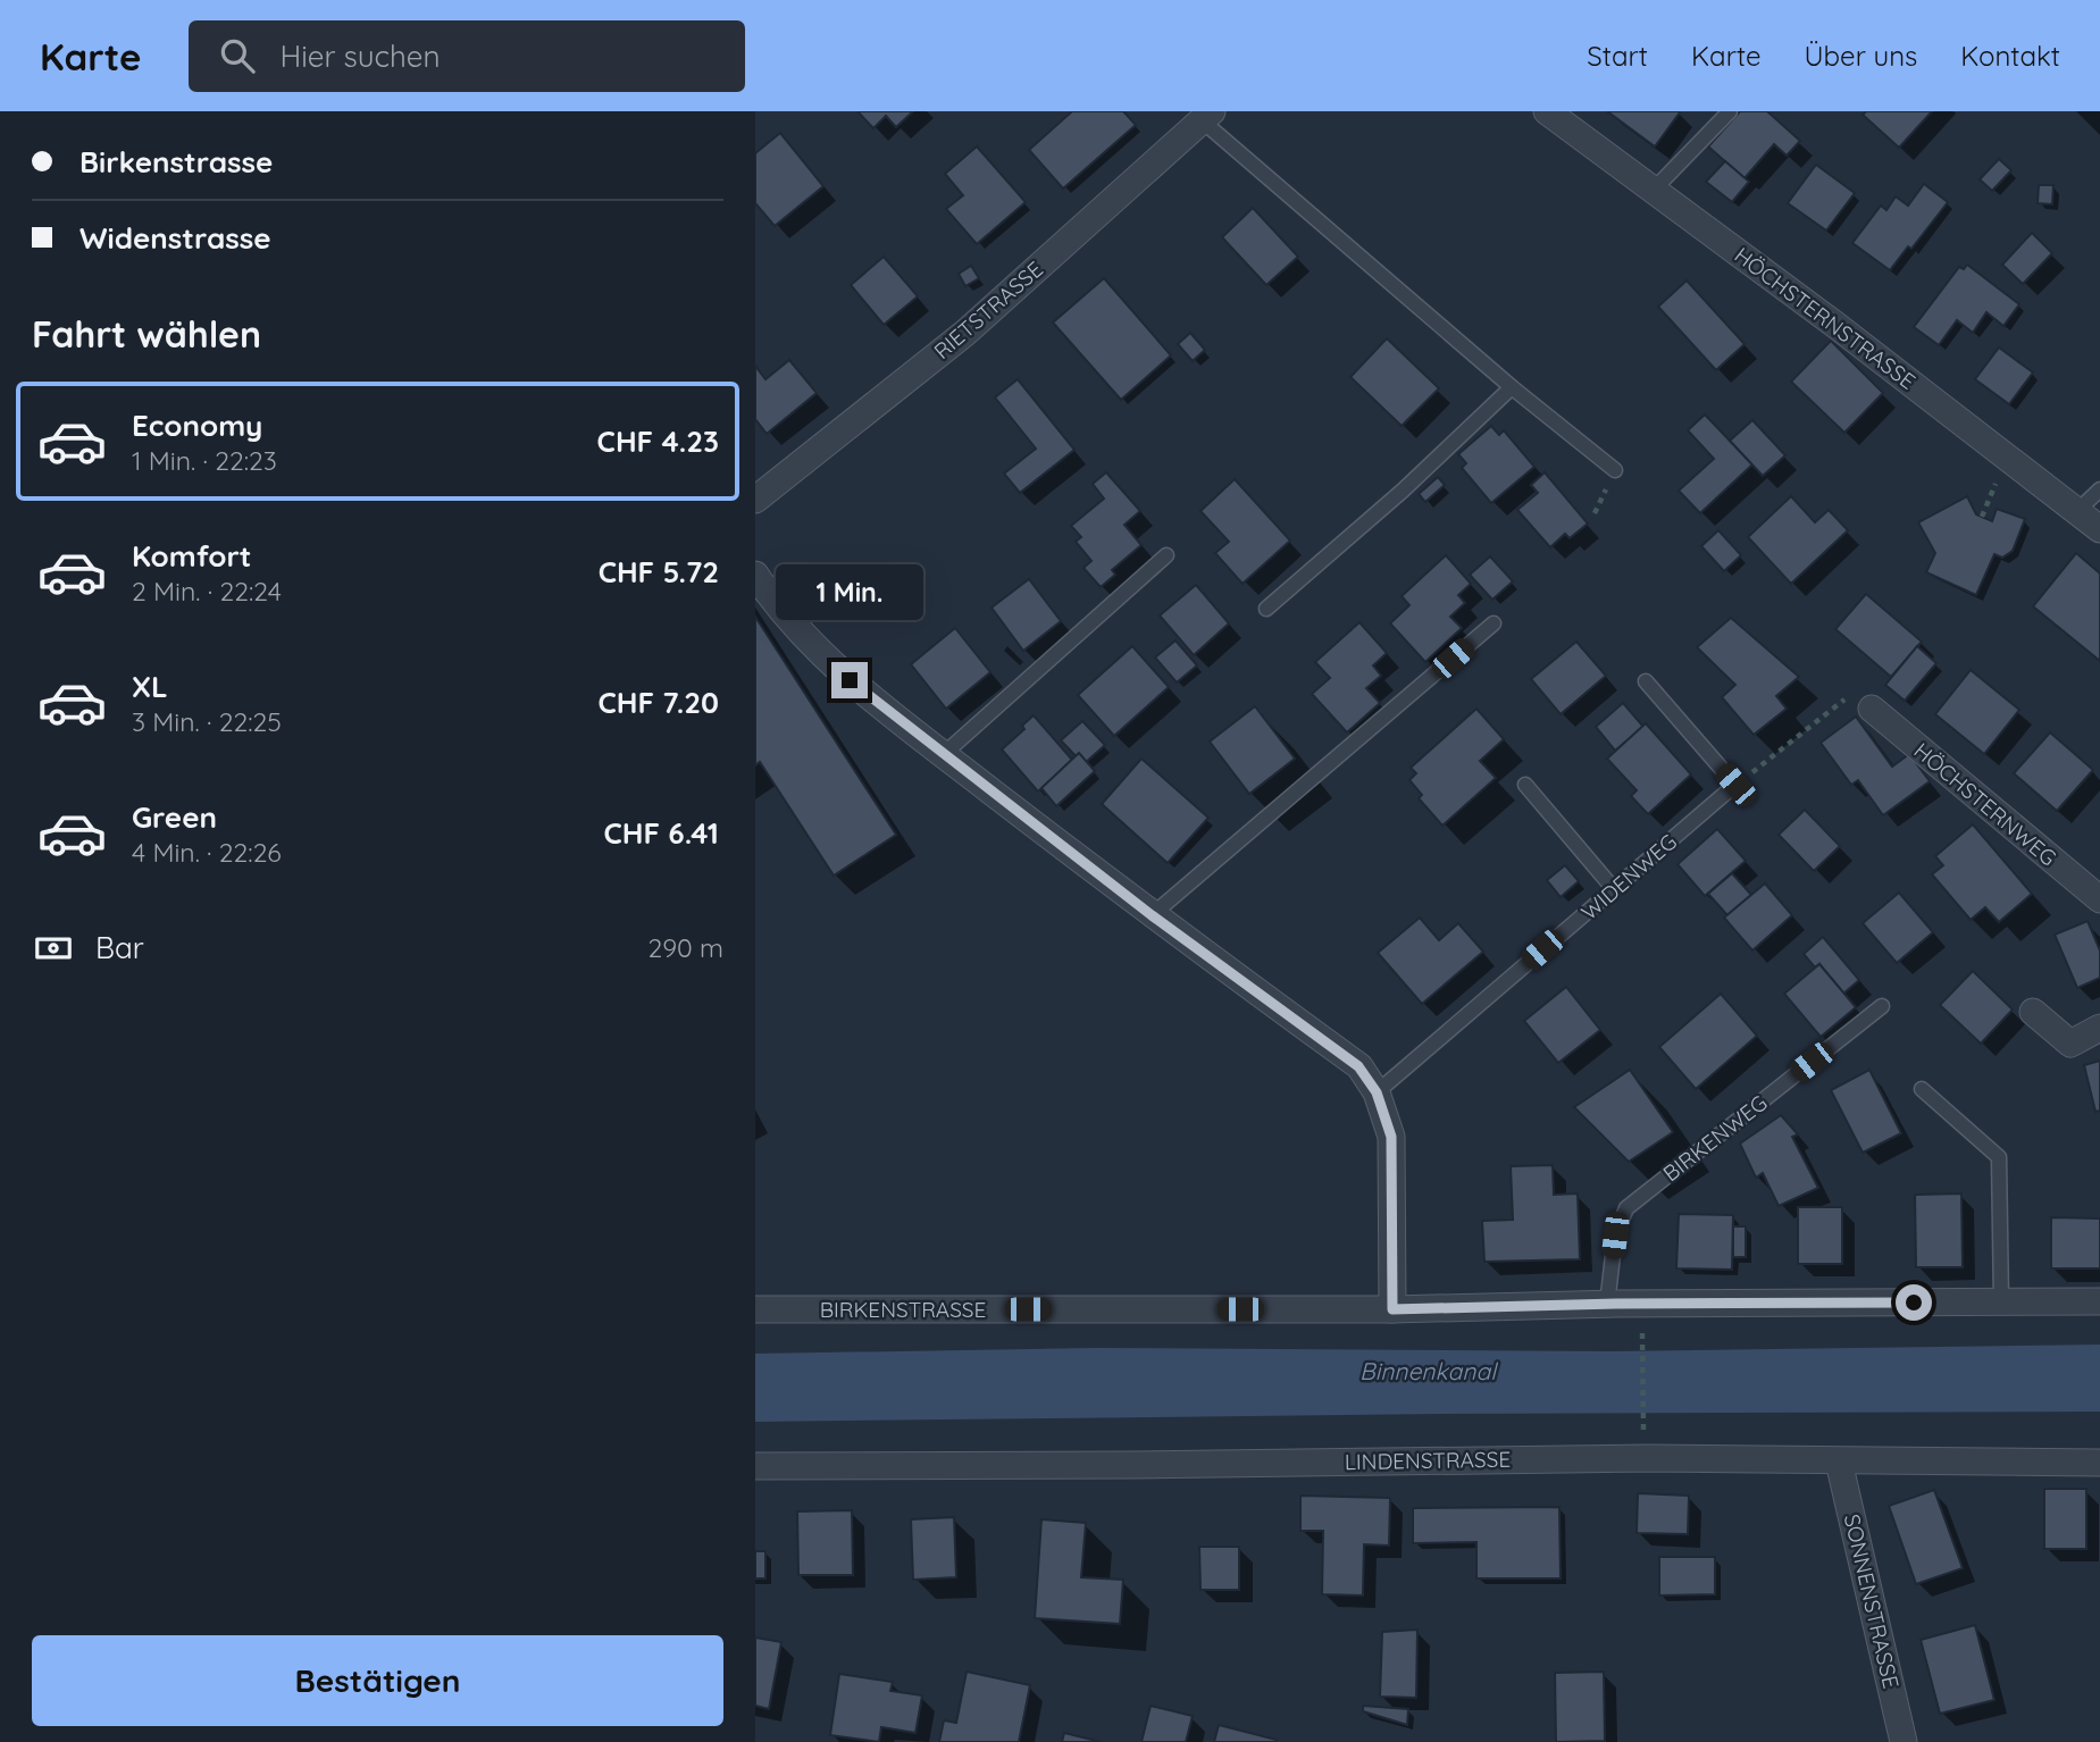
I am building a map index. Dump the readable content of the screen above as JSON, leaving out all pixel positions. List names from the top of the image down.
{
  "streets": {
    "street": [
      "RIETSTRASSE",
      "HÖCHSTERNSTRASSE",
      "HÖCHSTERNWEG",
      "BIRKENSTRASSE",
      "LINDENSTRASSE",
      "SONNENSTRASSE"
    ],
    "lane": ["WIDENWEG", "BIRKENWEG"]
  },
  "crossings": [
    ["BIRKENWEG", "BIRKENSTRASSE"],
    ["LINDENSTRASSE", "SONNENSTRASSE"]
  ],
  "water": ["Binnenkanal"],
  "page": {
    "header": "Karte",
    "search": "Hier suchen",
    "nav": [
      "Start",
      "Karte",
      "Über uns",
      "Kontakt"
    ],
    "banner": ["Birkenstrasse", "Widenstrasse"],
    "heading": "Fahrt wählen",
    "list": [
      {
        "name": "Economy",
        "note": "1 Min. · 22:23",
        "value": "CHF 4.23"
      },
      {
        "name": "Komfort",
        "note": "2 Min. · 22:24",
        "value": "CHF 5.72"
      },
      {
        "name": "XL",
        "note": "3 Min. · 22:25",
        "value": "CHF 7.20"
      },
      {
        "name": "Green",
        "note": "4 Min. · 22:26",
        "value": "CHF 6.41"
      }
    ],
    "bubble": "1 Min.",
    "pay": ["Bar", "290 m"],
    "buttons": "Bestätigen"
  }
}
